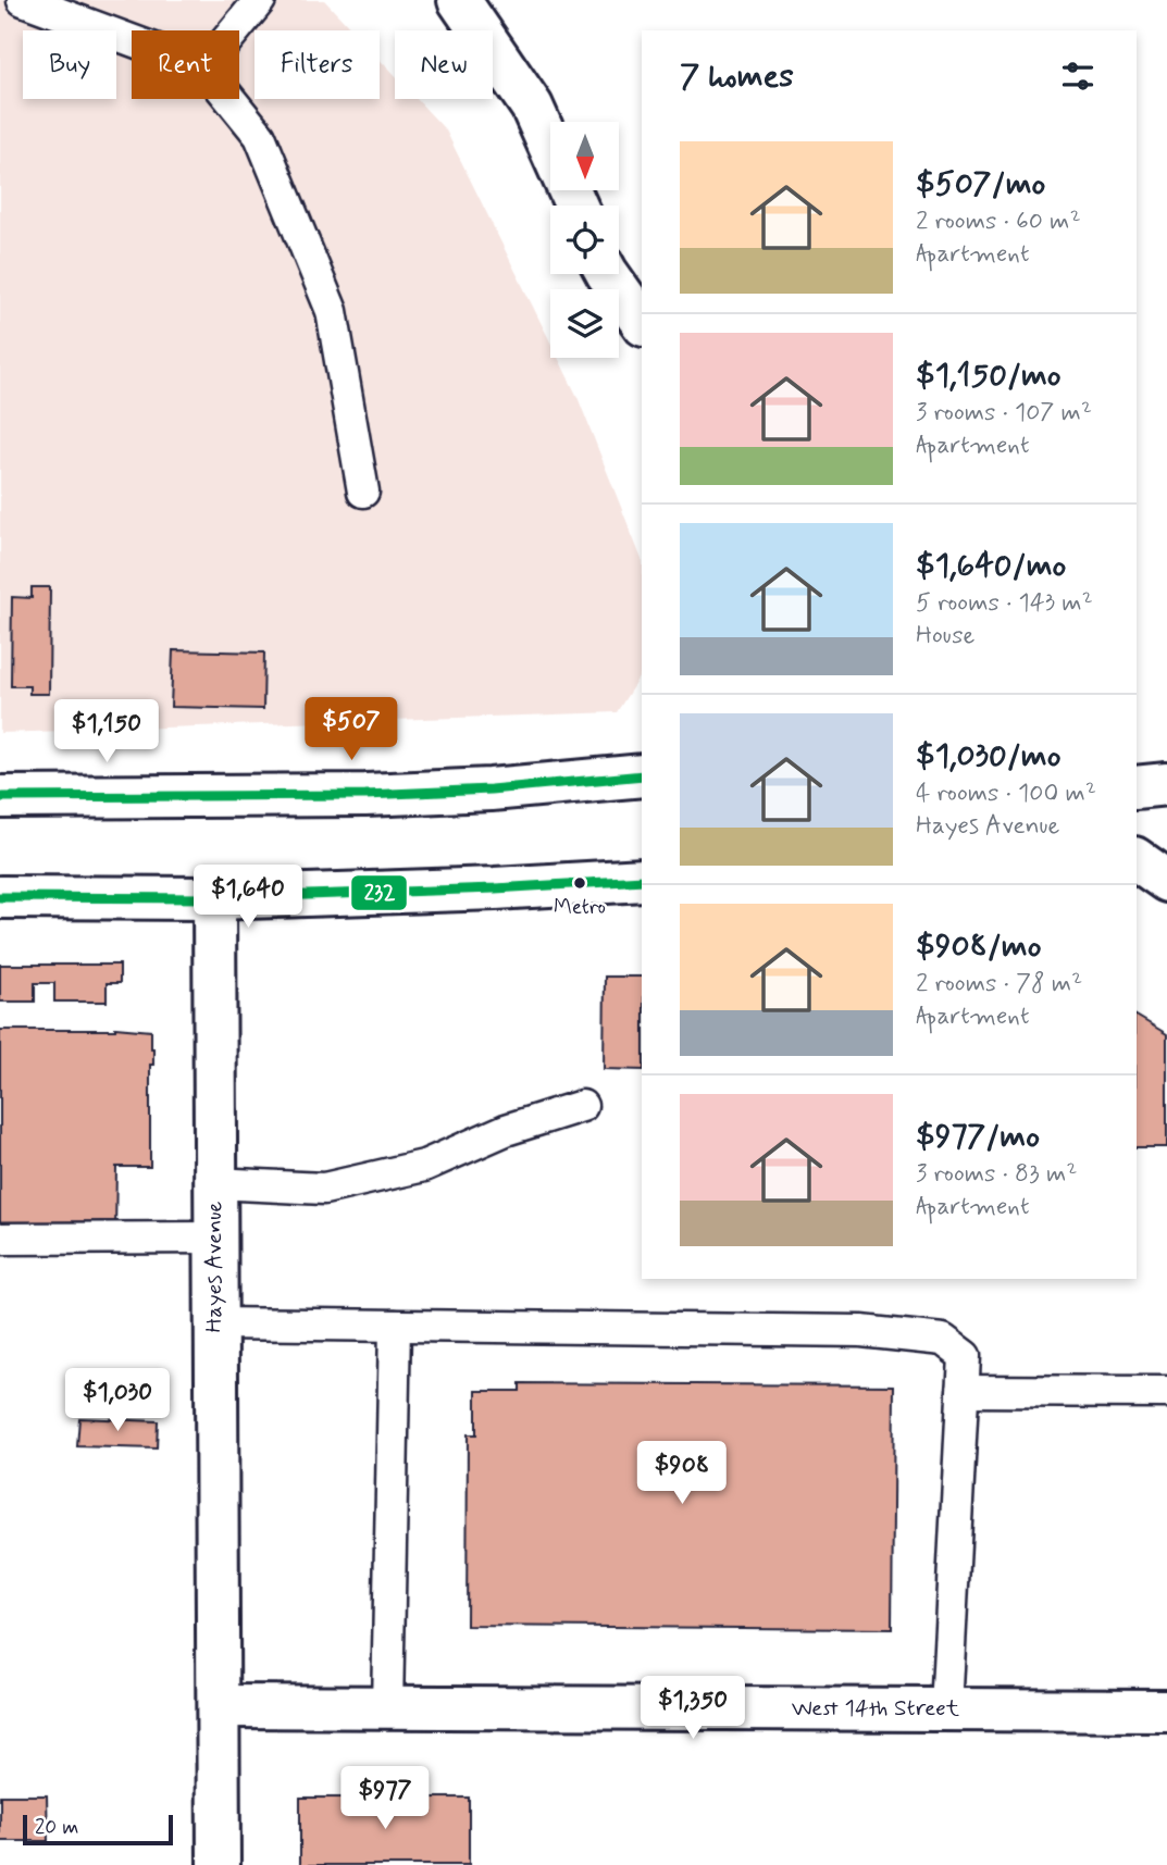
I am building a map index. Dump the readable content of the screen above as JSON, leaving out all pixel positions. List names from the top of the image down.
{
  "streets": {
    "street": ["Hayes Avenue", "West 14th Street"]
  },
  "crossings": [
    ["Hayes Avenue", "West 14th Street"]
  ],
  "places": ["Metro"],
  "lines": ["transit line 232"],
  "scale_bar": "20 m",
  "north": "bottom",
  "page": {
    "chip": [
      "Buy",
      "Rent",
      "Filters",
      "New"
    ],
    "heading": "7 homes",
    "list": [
      {
        "name": "$507/mo",
        "note": "2 rooms · 60 m² · Apartment"
      },
      {
        "name": "$1,150/mo",
        "note": "3 rooms · 107 m² · Apartment"
      },
      {
        "name": "$1,640/mo",
        "note": "5 rooms · 143 m² · House"
      },
      {
        "name": "$1,030/mo",
        "note": "4 rooms · 100 m² · Hayes Avenue"
      },
      {
        "name": "$908/mo",
        "note": "2 rooms · 78 m² · Apartment"
      },
      {
        "name": "$977/mo",
        "note": "3 rooms · 83 m² · Apartment"
      }
    ],
    "price": [
      "$507",
      "$1,150",
      "$1,640",
      "$1,030",
      "$908",
      "$1,350",
      "$977"
    ],
    "scale": "20 m"
  }
}
